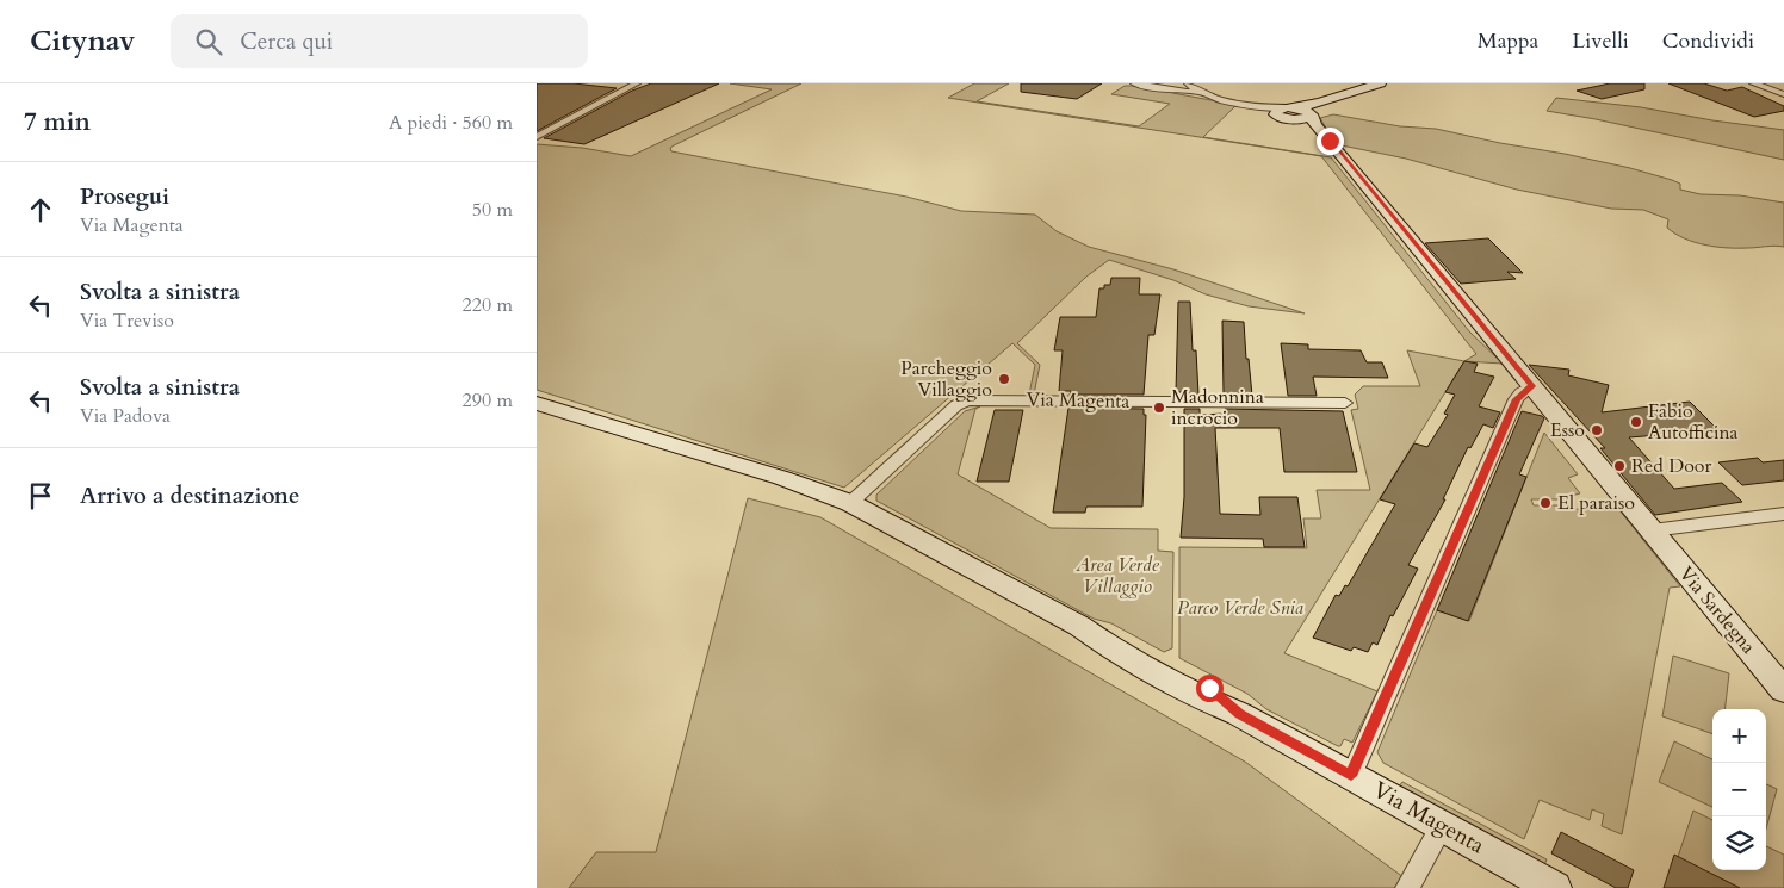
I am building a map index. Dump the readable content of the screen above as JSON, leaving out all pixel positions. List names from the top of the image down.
{
  "streets": {
    "street": ["Via Magenta", "Via Sardegna"]
  },
  "parks": ["Area Verde Villaggio", "Parco Verde Snia"],
  "places": [
    "Parcheggio Villaggio",
    "Madonnina incrocio",
    "Fabio Autofficina",
    "Esso",
    "Red Door",
    "El paraiso"
  ],
  "page": {
    "header": "Citynav",
    "search": "Cerca qui",
    "nav": ["Mappa", "Livelli", "Condividi"],
    "heading": ["7 min", "A piedi · 560 m"],
    "list": [
      ["Prosegui", "Via Magenta", "50 m"],
      ["Svolta a sinistra", "Via Treviso", "220 m"],
      ["Svolta a sinistra", "Via Padova", "290 m"],
      "Arrivo a destinazione"
    ],
    "map_buttons": ["+", "−"]
  }
}
